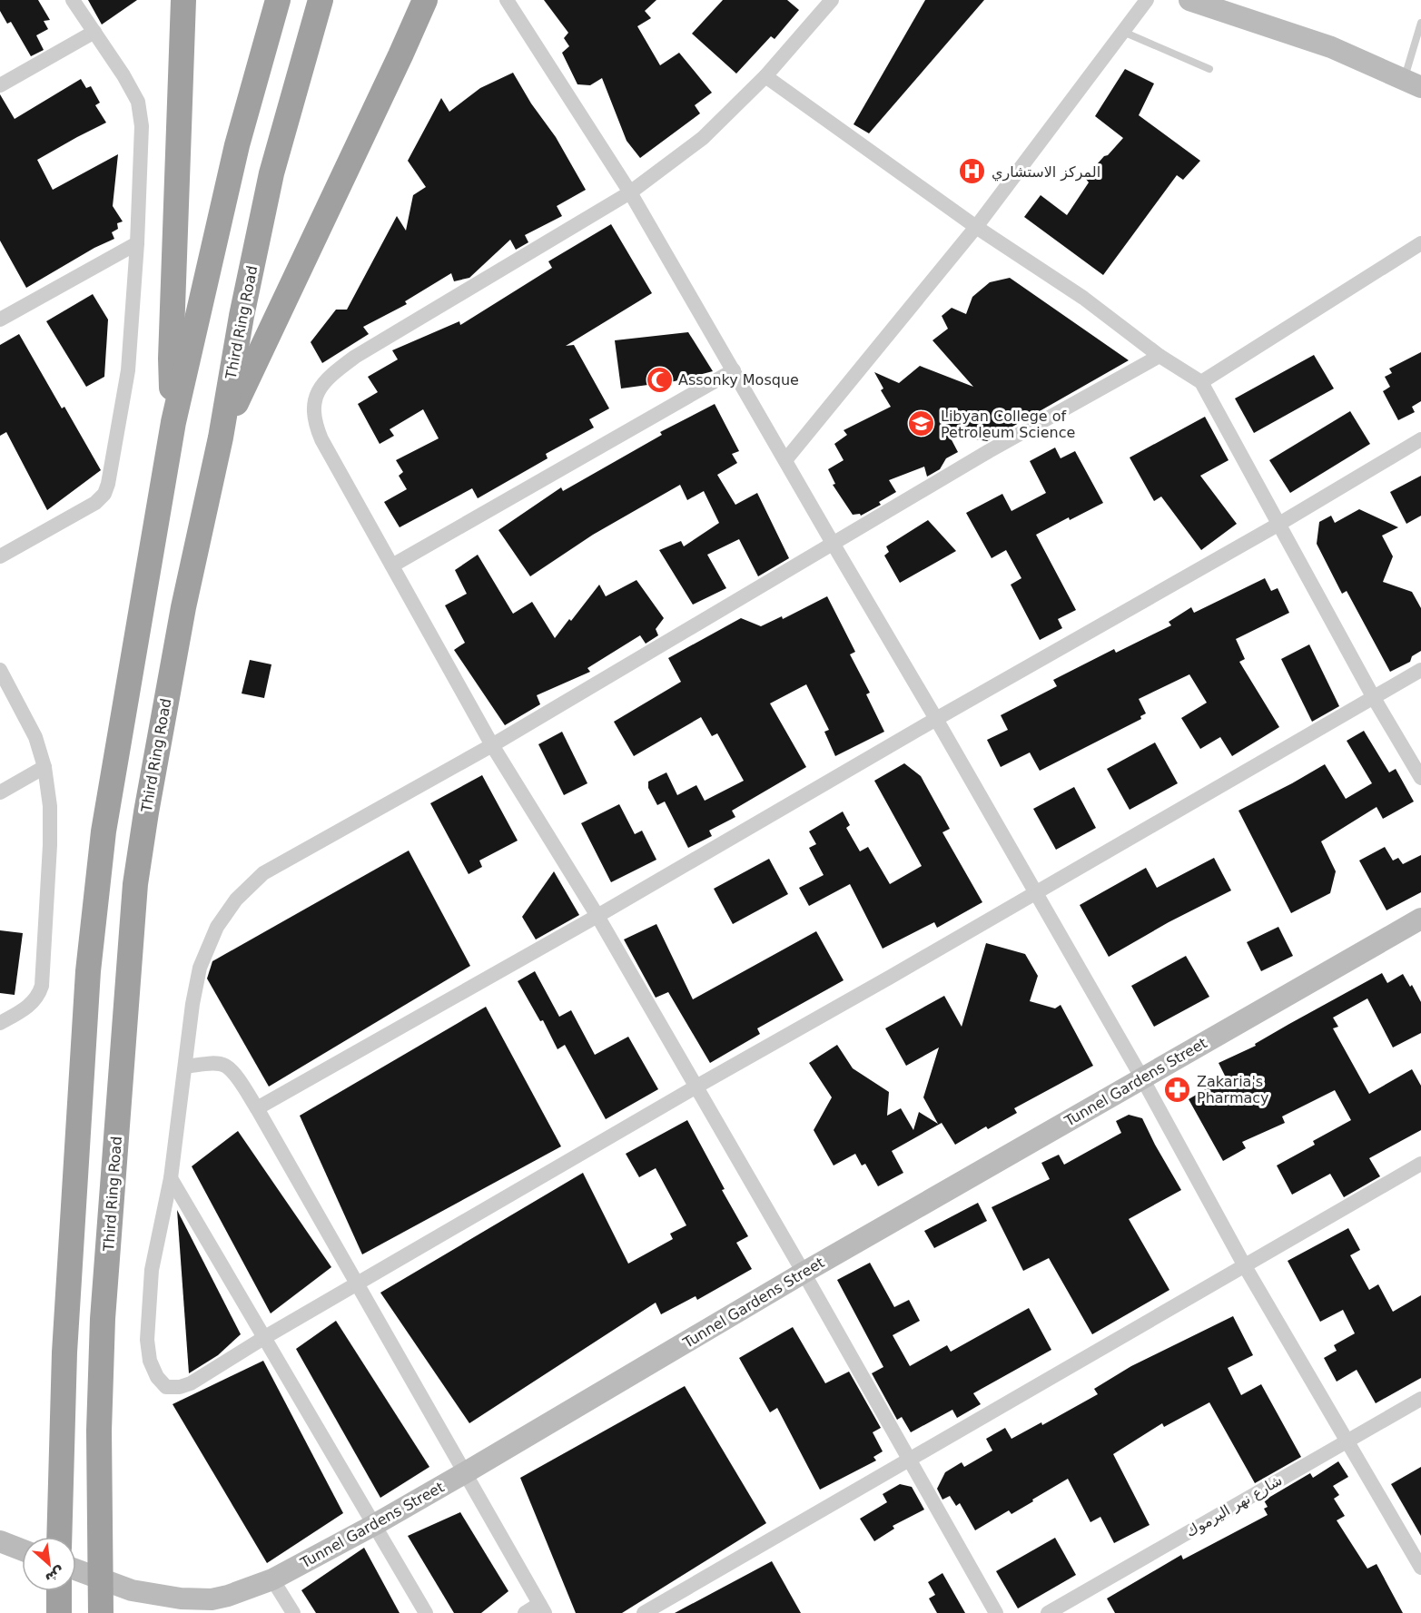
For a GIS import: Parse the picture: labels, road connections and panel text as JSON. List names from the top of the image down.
{
  "streets": {
    "highway": ["Third Ring Road"],
    "main road": ["Tunnel Gardens Street"],
    "street": ["شارع نهر اليرموك"]
  },
  "places": {
    "hospital": ["المركز الاستشاري"],
    "mosque": ["Assonky Mosque"],
    "school or university": ["Libyan College of Petroleum Science"],
    "pharmacy": ["Zakaria's Pharmacy"]
  },
  "north": "bottom right"
}
